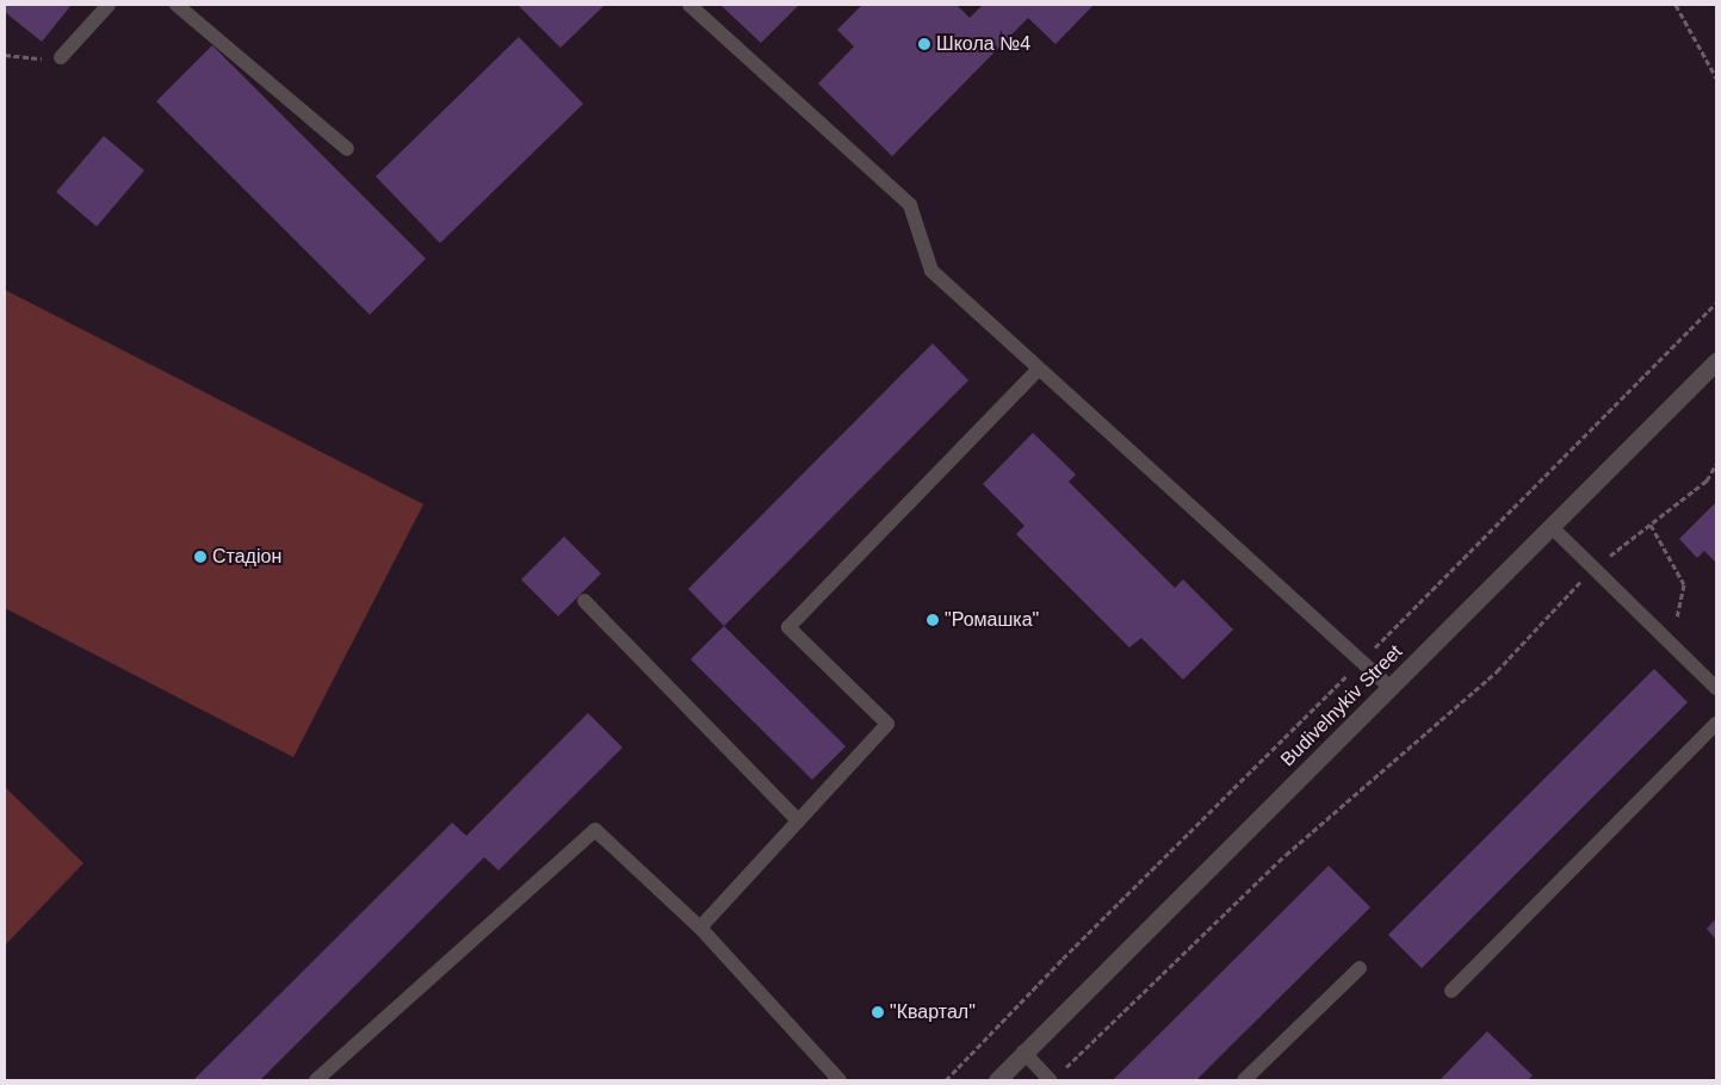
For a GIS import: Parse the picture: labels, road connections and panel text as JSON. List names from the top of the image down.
{
  "streets": {
    "street": ["Budivelnykiv Street"]
  },
  "places": [
    "Школа №4",
    "Стадіон",
    "\"Ромашка\"",
    "\"Квартал\""
  ]
}
